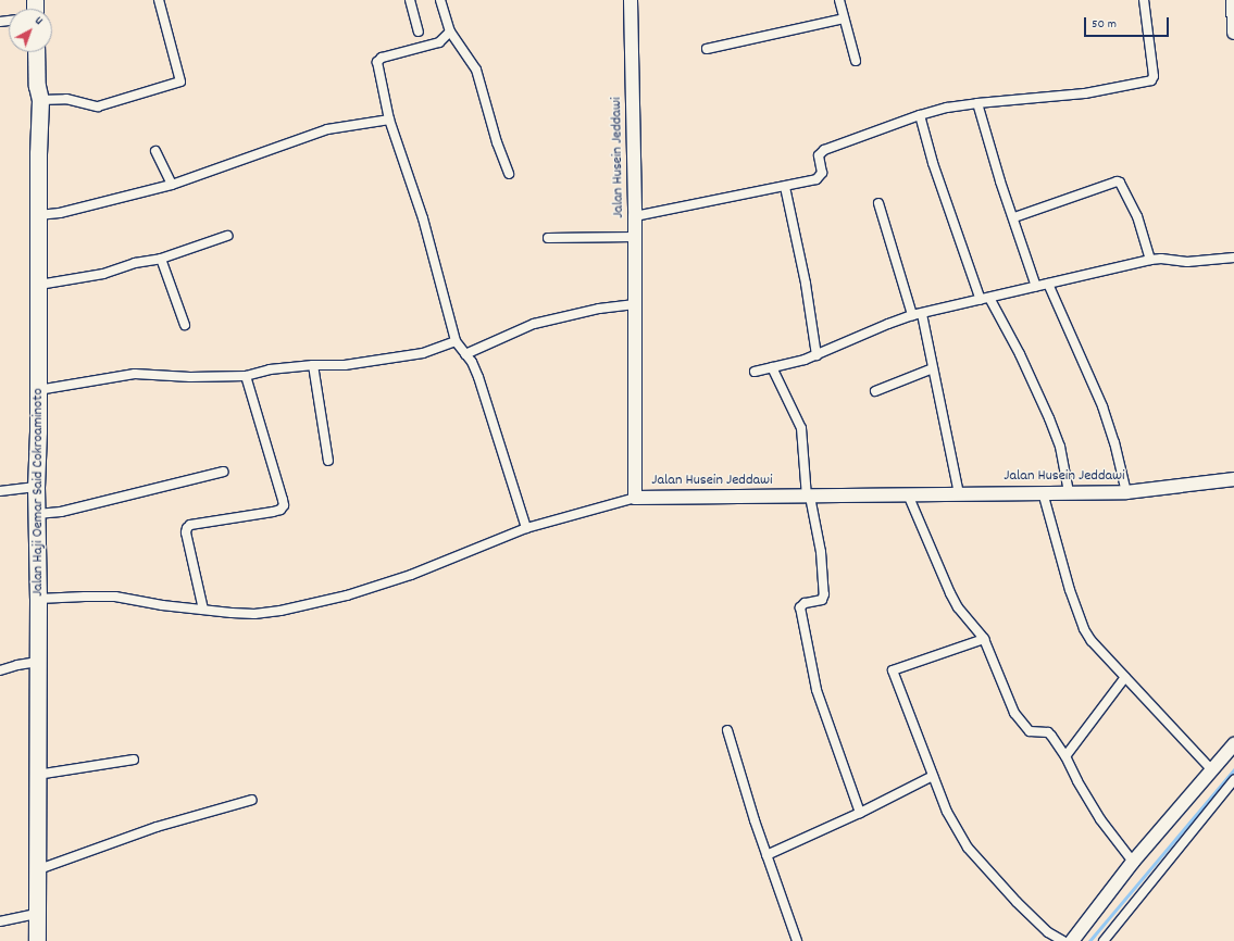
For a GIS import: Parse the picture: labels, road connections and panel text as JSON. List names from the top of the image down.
{
  "streets": {
    "highway": ["Jalan Haji Oemar Said Cokroaminoto"],
    "street": ["Jalan Husein Jeddawi"]
  },
  "scale_bar": "50 m",
  "north": "top right"
}
